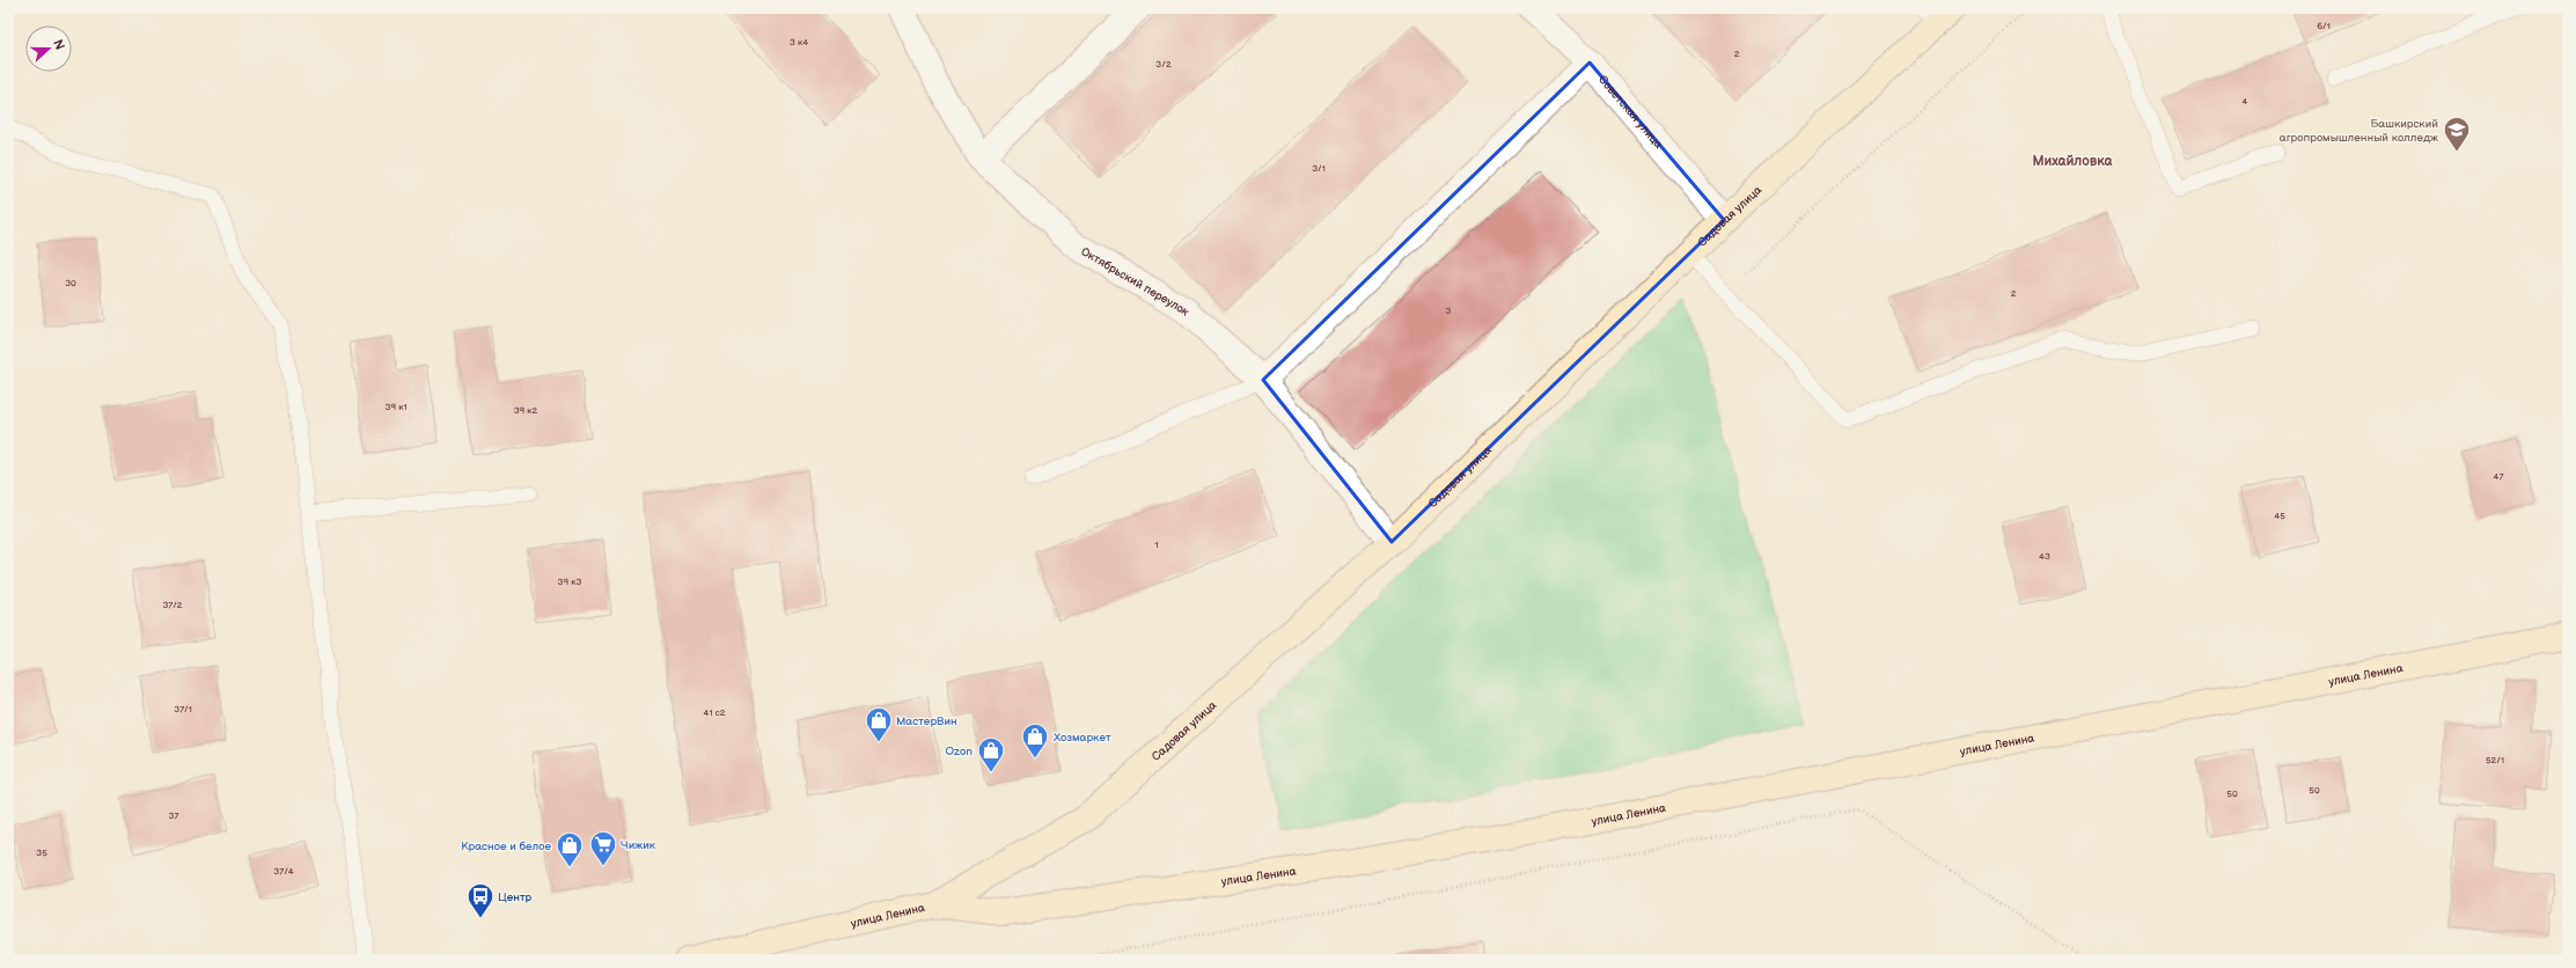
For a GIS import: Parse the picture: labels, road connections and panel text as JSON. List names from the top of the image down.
{
  "streets": {
    "street": [
      "Советская улица",
      "Садовая улица",
      "Октябрьский переулок",
      "улица Ленина"
    ]
  },
  "crossings": [
    ["Советская улица", "Садовая улица"],
    ["Садовая улица", "Октябрьский переулок"],
    ["Садовая улица", "улица Ленина"]
  ],
  "districts": ["Михайловка"],
  "places": {
    "school or university": ["Башкирский агропромышленный колледж"],
    "shop": [
      "МастерВин",
      "Хозмаркет",
      "Ozon",
      "Красное и белое"
    ],
    "supermarket": ["Чижик"],
    "bus stop": ["Центр"]
  },
  "house_numbers": [
    "6/1",
    "3 к4",
    "2",
    "3/2",
    "4",
    "3/1",
    "30",
    "2",
    "3",
    "39 к1",
    "39 к2",
    "47",
    "45",
    "1",
    "43",
    "39 к3",
    "37/2",
    "37/1",
    "41 с2",
    "52/1",
    "50",
    "50",
    "37",
    "35",
    "37/4"
  ],
  "north": "right"
}
